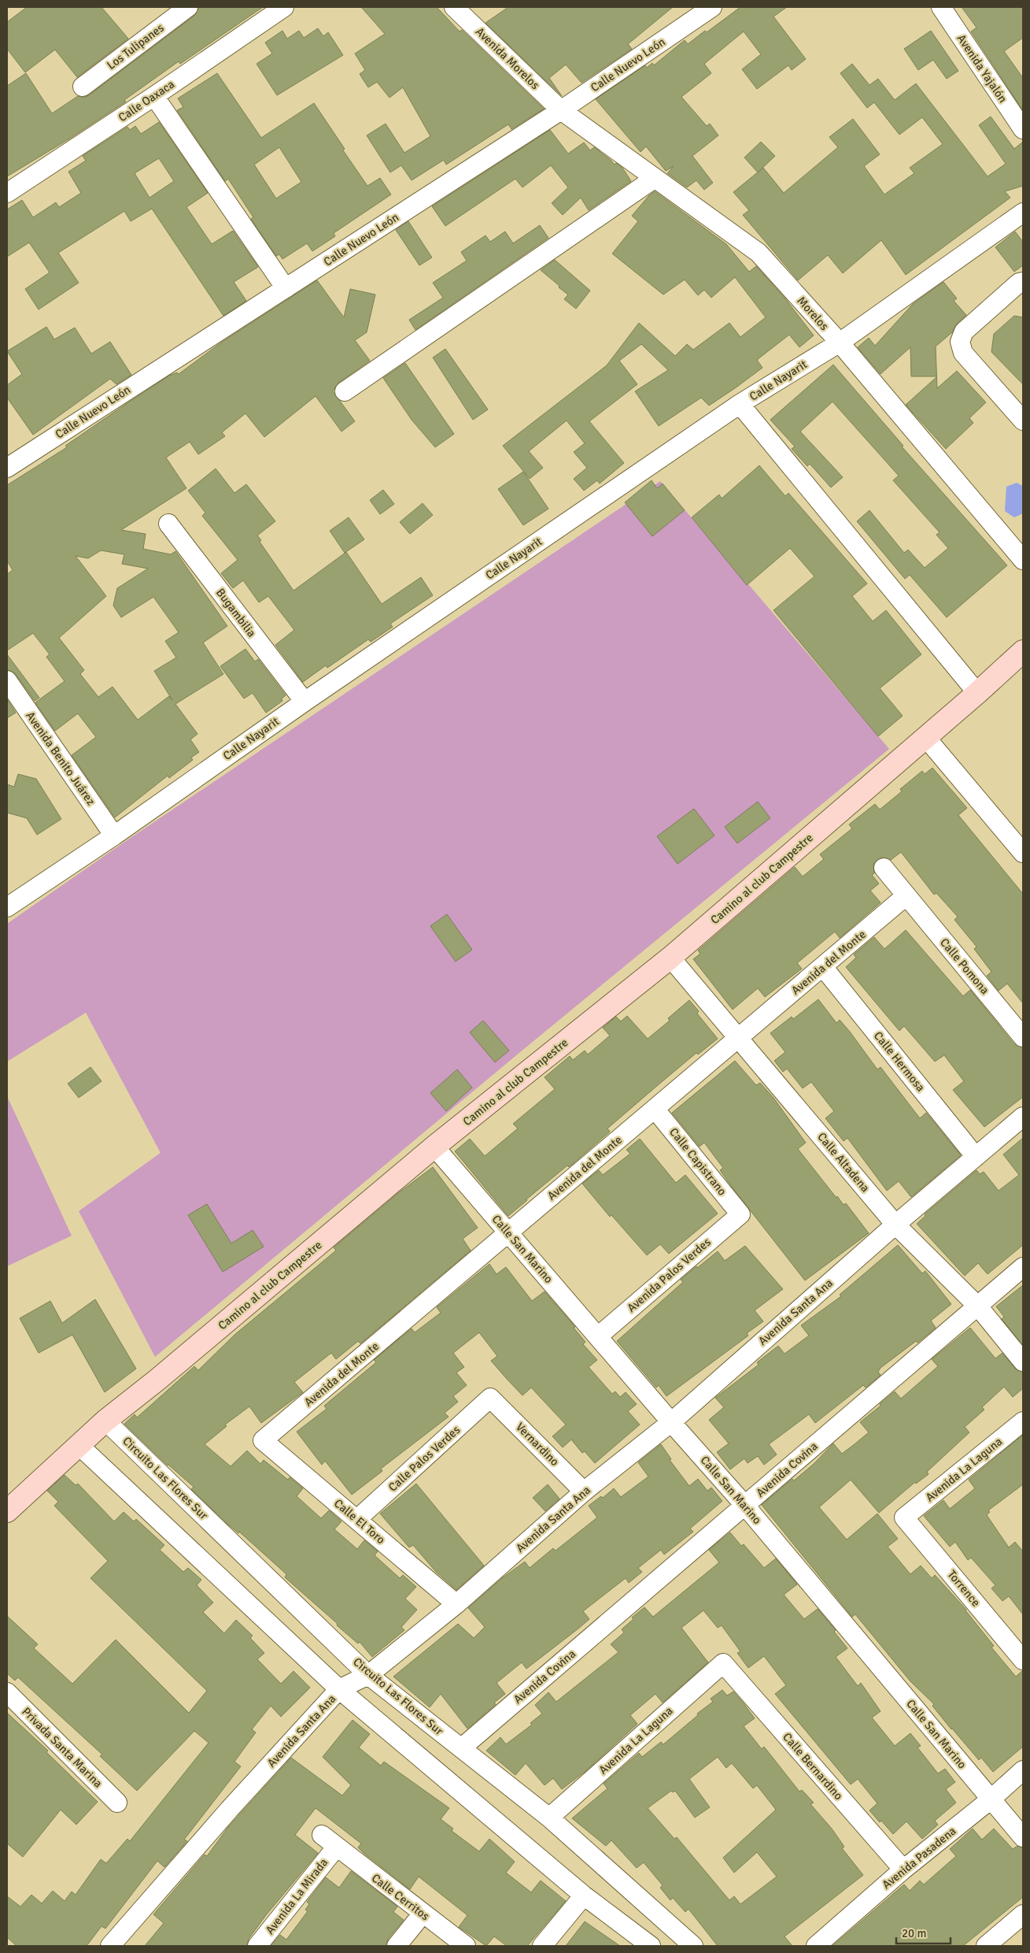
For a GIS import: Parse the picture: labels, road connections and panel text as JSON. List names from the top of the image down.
{
  "streets": {
    "main road": ["Camino al club Campestre"],
    "street": [
      "Los Tulipanes",
      "Avenida Morelos",
      "Calle Nuevo León",
      "Avenida Yajalón",
      "Calle Oaxaca",
      "Morelos",
      "Calle Nayarit",
      "Bugambilia",
      "Avenida Benito Juárez",
      "Avenida del Monte",
      "Calle Pomona",
      "Calle Hermosa",
      "Calle Capistrano",
      "Calle Altadena",
      "Calle San Marino",
      "Avenida Palos Verdes",
      "Avenida Santa Ana",
      "Vernardino",
      "Calle Palos Verdes",
      "Avenida Covina",
      "Avenida La Laguna",
      "Circuito Las Flores Sur",
      "Calle El Toro",
      "Torrence",
      "Privada Santa Marina",
      "Calle Bernardino",
      "Avenida Pasadena",
      "Avenida La Mirada",
      "Calle Cerritos"
    ]
  },
  "crossings": [
    ["Avenida Morelos", "Calle Nuevo León"],
    ["Avenida Morelos", "Morelos"],
    ["Calle Nuevo León", "Morelos"],
    ["Morelos", "Calle Nayarit"],
    ["Calle Nayarit", "Bugambilia"],
    ["Calle Nayarit", "Avenida Benito Juárez"],
    ["Camino al club Campestre", "Calle Altadena"],
    ["Camino al club Campestre", "Calle San Marino"],
    ["Camino al club Campestre", "Circuito Las Flores Sur"],
    ["Avenida del Monte", "Calle Pomona"],
    ["Avenida del Monte", "Calle Hermosa"],
    ["Avenida del Monte", "Calle Capistrano"],
    ["Avenida del Monte", "Calle Altadena"],
    ["Avenida del Monte", "Calle San Marino"],
    ["Avenida del Monte", "Calle El Toro"],
    ["Calle Hermosa", "Avenida Santa Ana"],
    ["Calle Capistrano", "Avenida Palos Verdes"],
    ["Calle Altadena", "Avenida Santa Ana"],
    ["Calle Altadena", "Avenida Covina"],
    ["Calle San Marino", "Avenida Palos Verdes"],
    ["Calle San Marino", "Avenida Santa Ana"],
    ["Calle San Marino", "Avenida Covina"],
    ["Calle San Marino", "Avenida Pasadena"],
    ["Avenida Santa Ana", "Vernardino"],
    ["Avenida Santa Ana", "Circuito Las Flores Sur"],
    ["Avenida Santa Ana", "Calle El Toro"],
    ["Vernardino", "Calle Palos Verdes"],
    ["Calle Palos Verdes", "Calle El Toro"],
    ["Avenida Covina", "Circuito Las Flores Sur"],
    ["Avenida La Laguna", "Circuito Las Flores Sur"],
    ["Avenida La Laguna", "Torrence"],
    ["Avenida La Laguna", "Calle Bernardino"],
    ["Calle Bernardino", "Avenida Pasadena"],
    ["Avenida La Mirada", "Calle Cerritos"]
  ],
  "scale_bar": "20 m"
}
